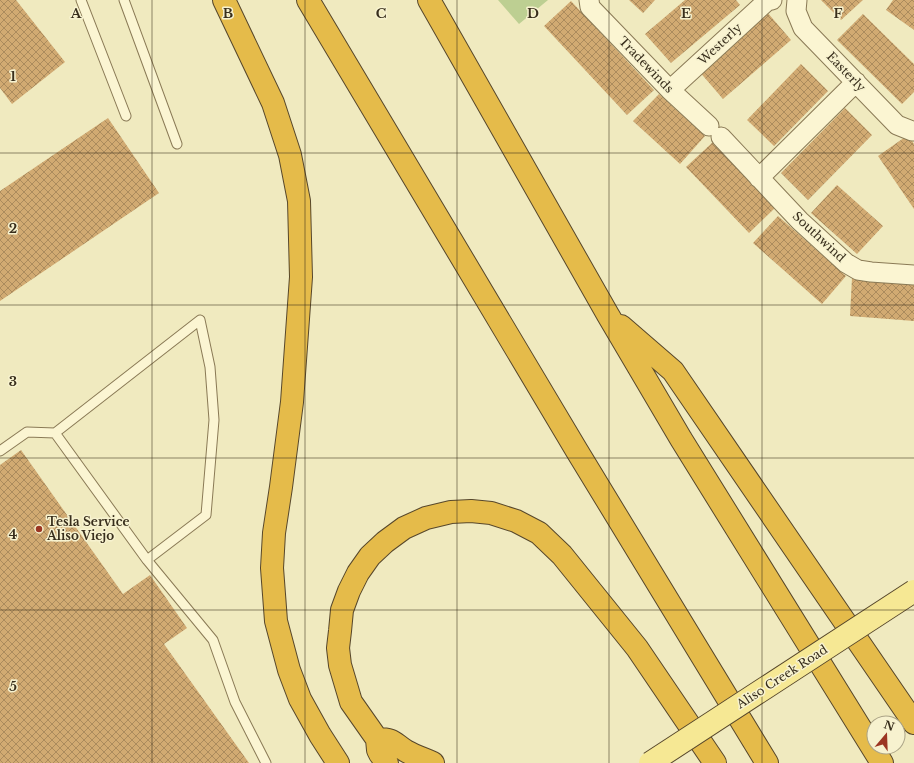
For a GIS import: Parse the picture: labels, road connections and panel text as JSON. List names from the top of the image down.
{
  "streets": {
    "main road": ["Aliso Creek Road"],
    "street": [
      "Westerly",
      "Tradewinds",
      "Easterly",
      "Southwind"
    ]
  },
  "crossings": [
    ["Westerly", "Tradewinds"],
    ["Tradewinds", "Southwind"]
  ],
  "places": ["Tesla Service Aliso Viejo"],
  "north": "top",
  "grid": {
    "columns": [
      "A",
      "B",
      "C",
      "D",
      "E",
      "F"
    ],
    "rows": [
      "1",
      "2",
      "3",
      "4",
      "5"
    ]
  }
}
